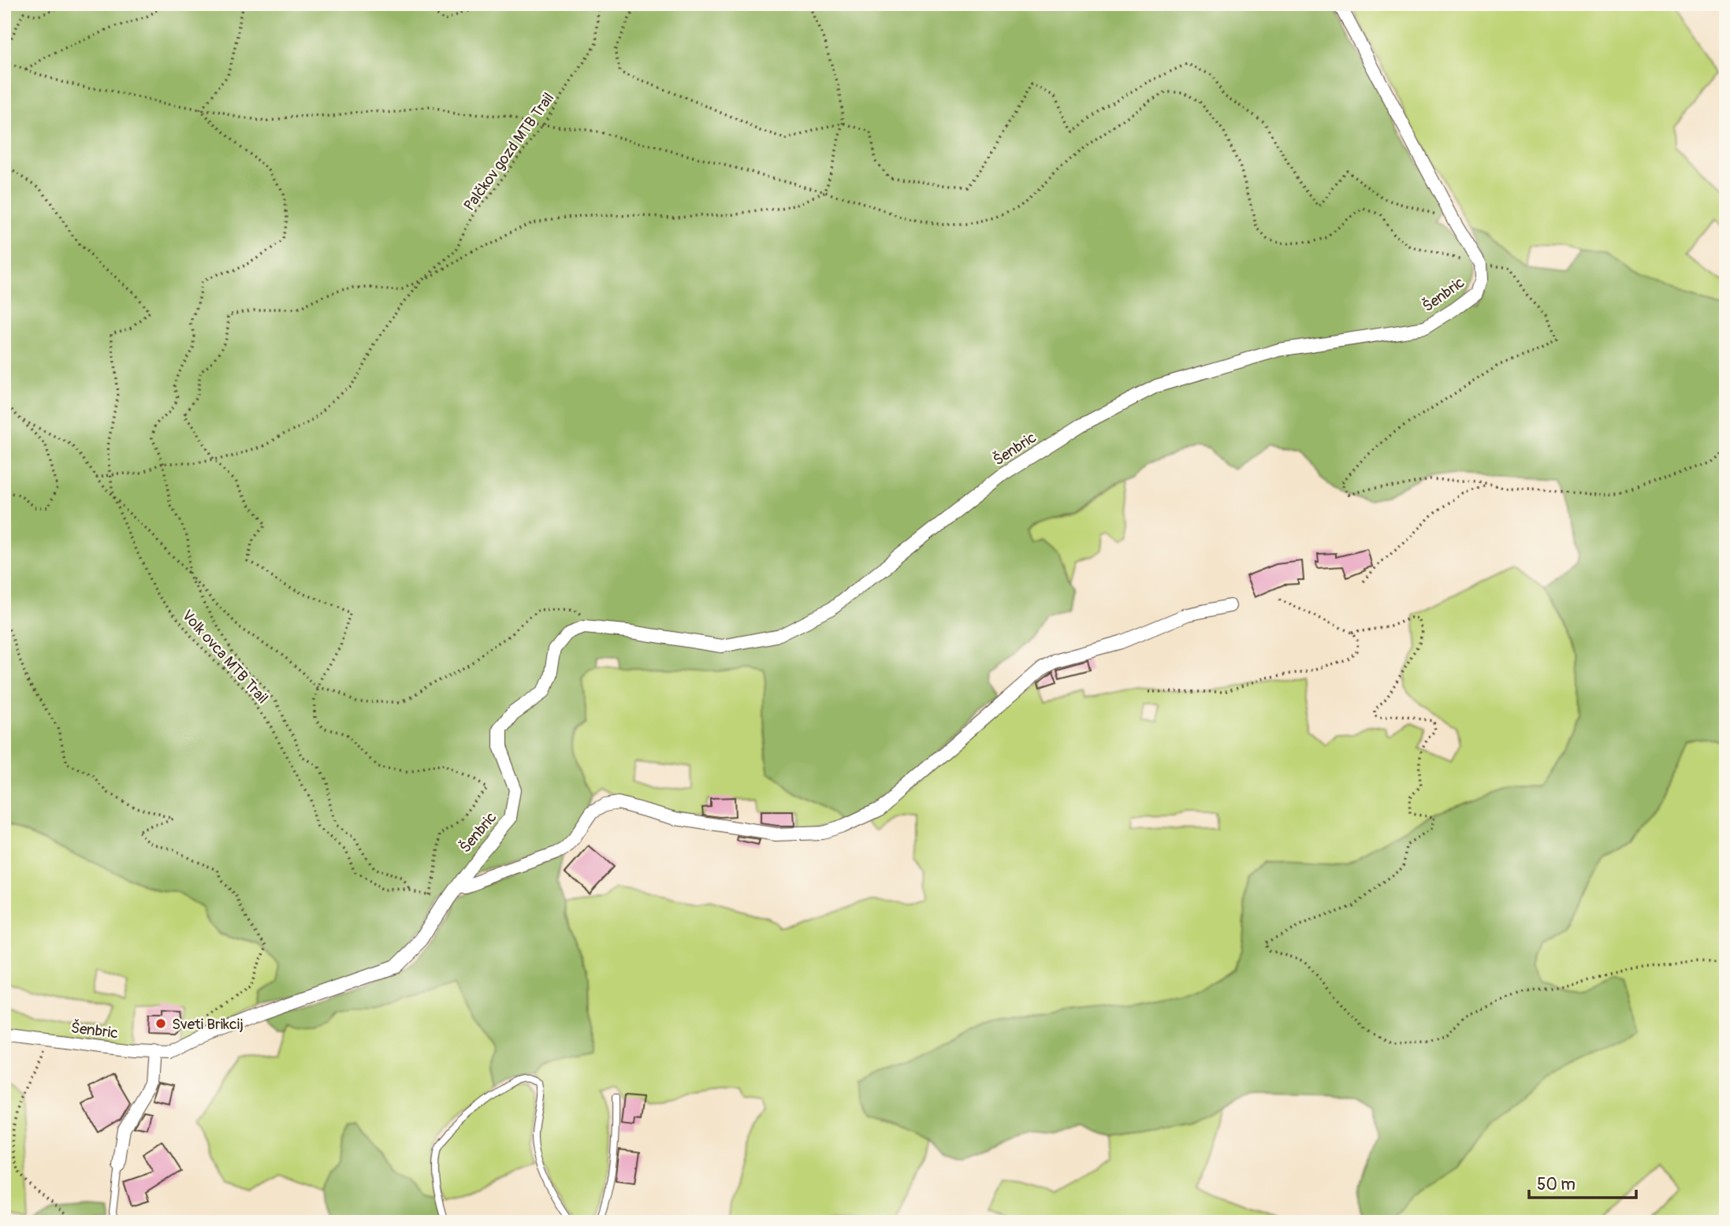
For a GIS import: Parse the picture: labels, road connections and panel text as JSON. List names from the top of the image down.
{
  "streets": {
    "street": ["Šenbric"],
    "path": ["Palčkov gozd MTB Trail", "Volk ovca MTB Trail"]
  },
  "crossings": [
    ["Palčkov gozd MTB Trail", "Volk ovca MTB Trail"],
    ["Šenbric", "Volk ovca MTB Trail"]
  ],
  "places": ["Sveti Brikcij"],
  "scale_bar": "50 m"
}
